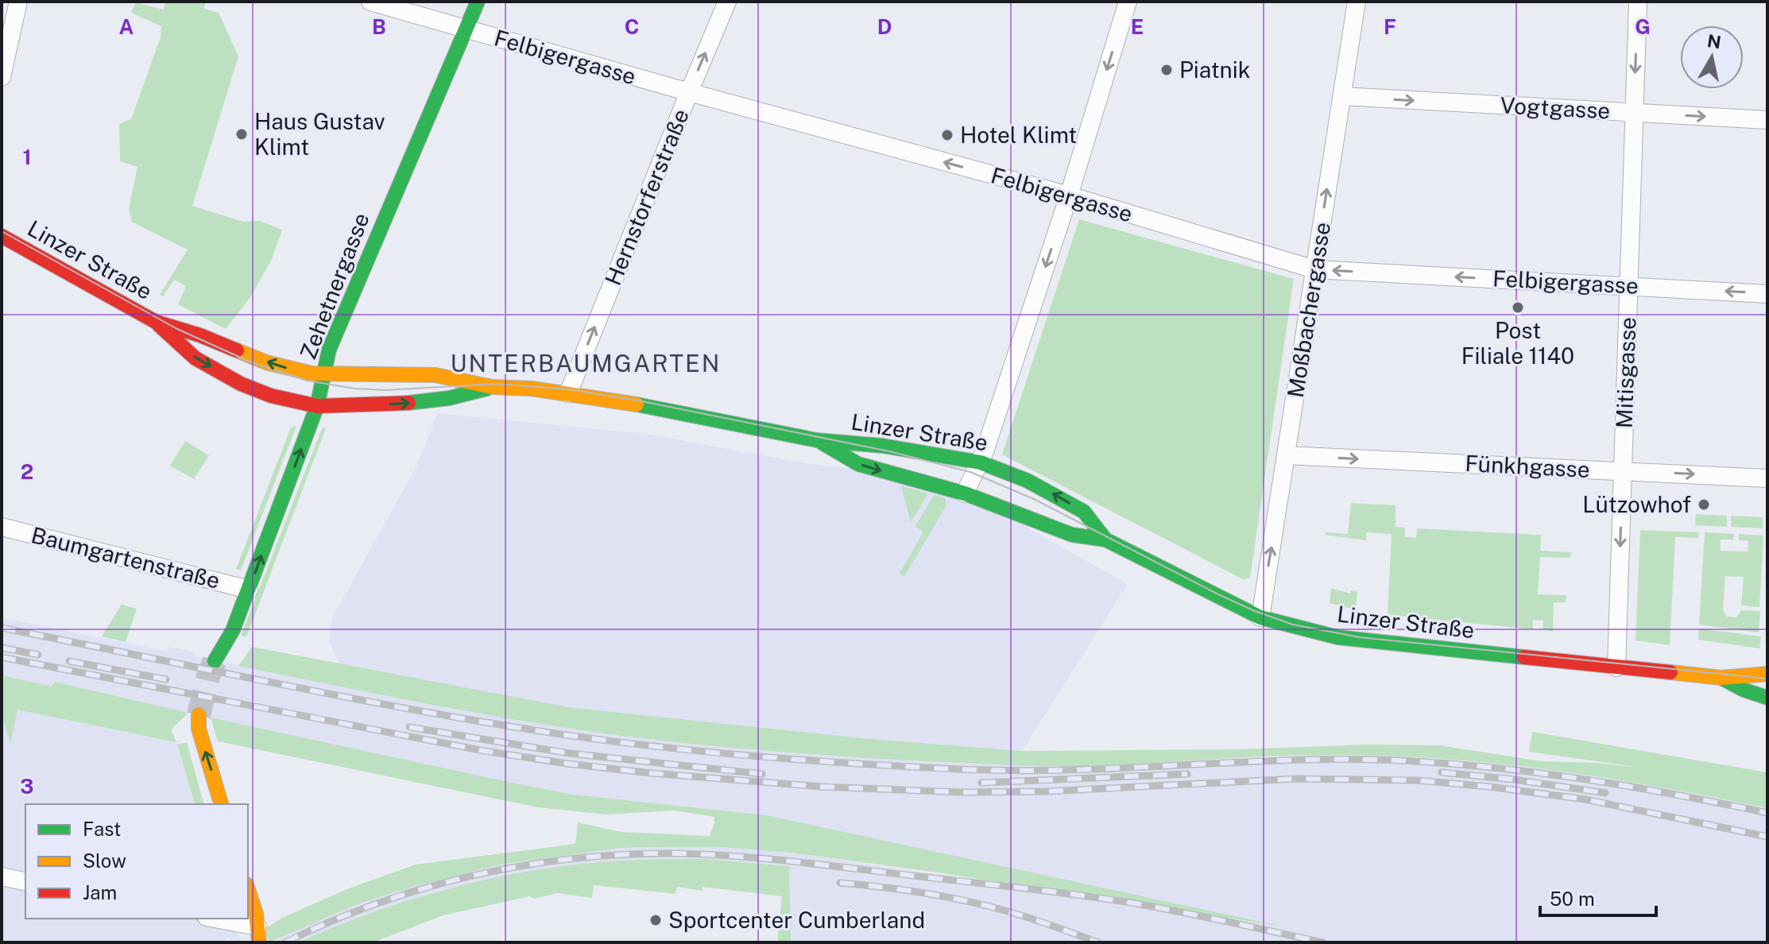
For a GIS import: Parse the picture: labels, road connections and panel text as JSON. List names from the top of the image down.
{
  "streets": {
    "main road": ["Linzer Straße", "Zehetnergasse"],
    "street": [
      "Felbigergasse",
      "Vogtgasse",
      "Hernstorferstraße",
      "Moßbachergasse",
      "Mitisgasse",
      "Fünkhgasse",
      "Baumgartenstraße"
    ]
  },
  "crossings": [
    ["Felbigergasse", "Hernstorferstraße"],
    ["Felbigergasse", "Zehetnergasse"],
    ["Felbigergasse", "Moßbachergasse"],
    ["Felbigergasse", "Mitisgasse"],
    ["Vogtgasse", "Moßbachergasse"],
    ["Vogtgasse", "Mitisgasse"],
    ["Hernstorferstraße", "Linzer Straße"],
    ["Linzer Straße", "Zehetnergasse"],
    ["Linzer Straße", "Moßbachergasse"],
    ["Linzer Straße", "Mitisgasse"],
    ["Zehetnergasse", "Baumgartenstraße"],
    ["Moßbachergasse", "Fünkhgasse"],
    ["Mitisgasse", "Fünkhgasse"]
  ],
  "one_way": [
    "Felbigergasse",
    "Vogtgasse",
    "Hernstorferstraße",
    "Moßbachergasse",
    "Mitisgasse",
    "Fünkhgasse"
  ],
  "districts": ["UNTERBAUMGARTEN"],
  "places": [
    "Piatnik",
    "Haus Gustav Klimt",
    "Hotel Klimt",
    "Post Filiale 1140",
    "Lützowhof",
    "Sportcenter Cumberland"
  ],
  "legend": ["Fast", "Slow", "Jam"],
  "scale_bar": "50 m",
  "north": "top",
  "grid": {
    "columns": [
      "A",
      "B",
      "C",
      "D",
      "E",
      "F",
      "G"
    ],
    "rows": ["1", "2", "3"]
  }
}
